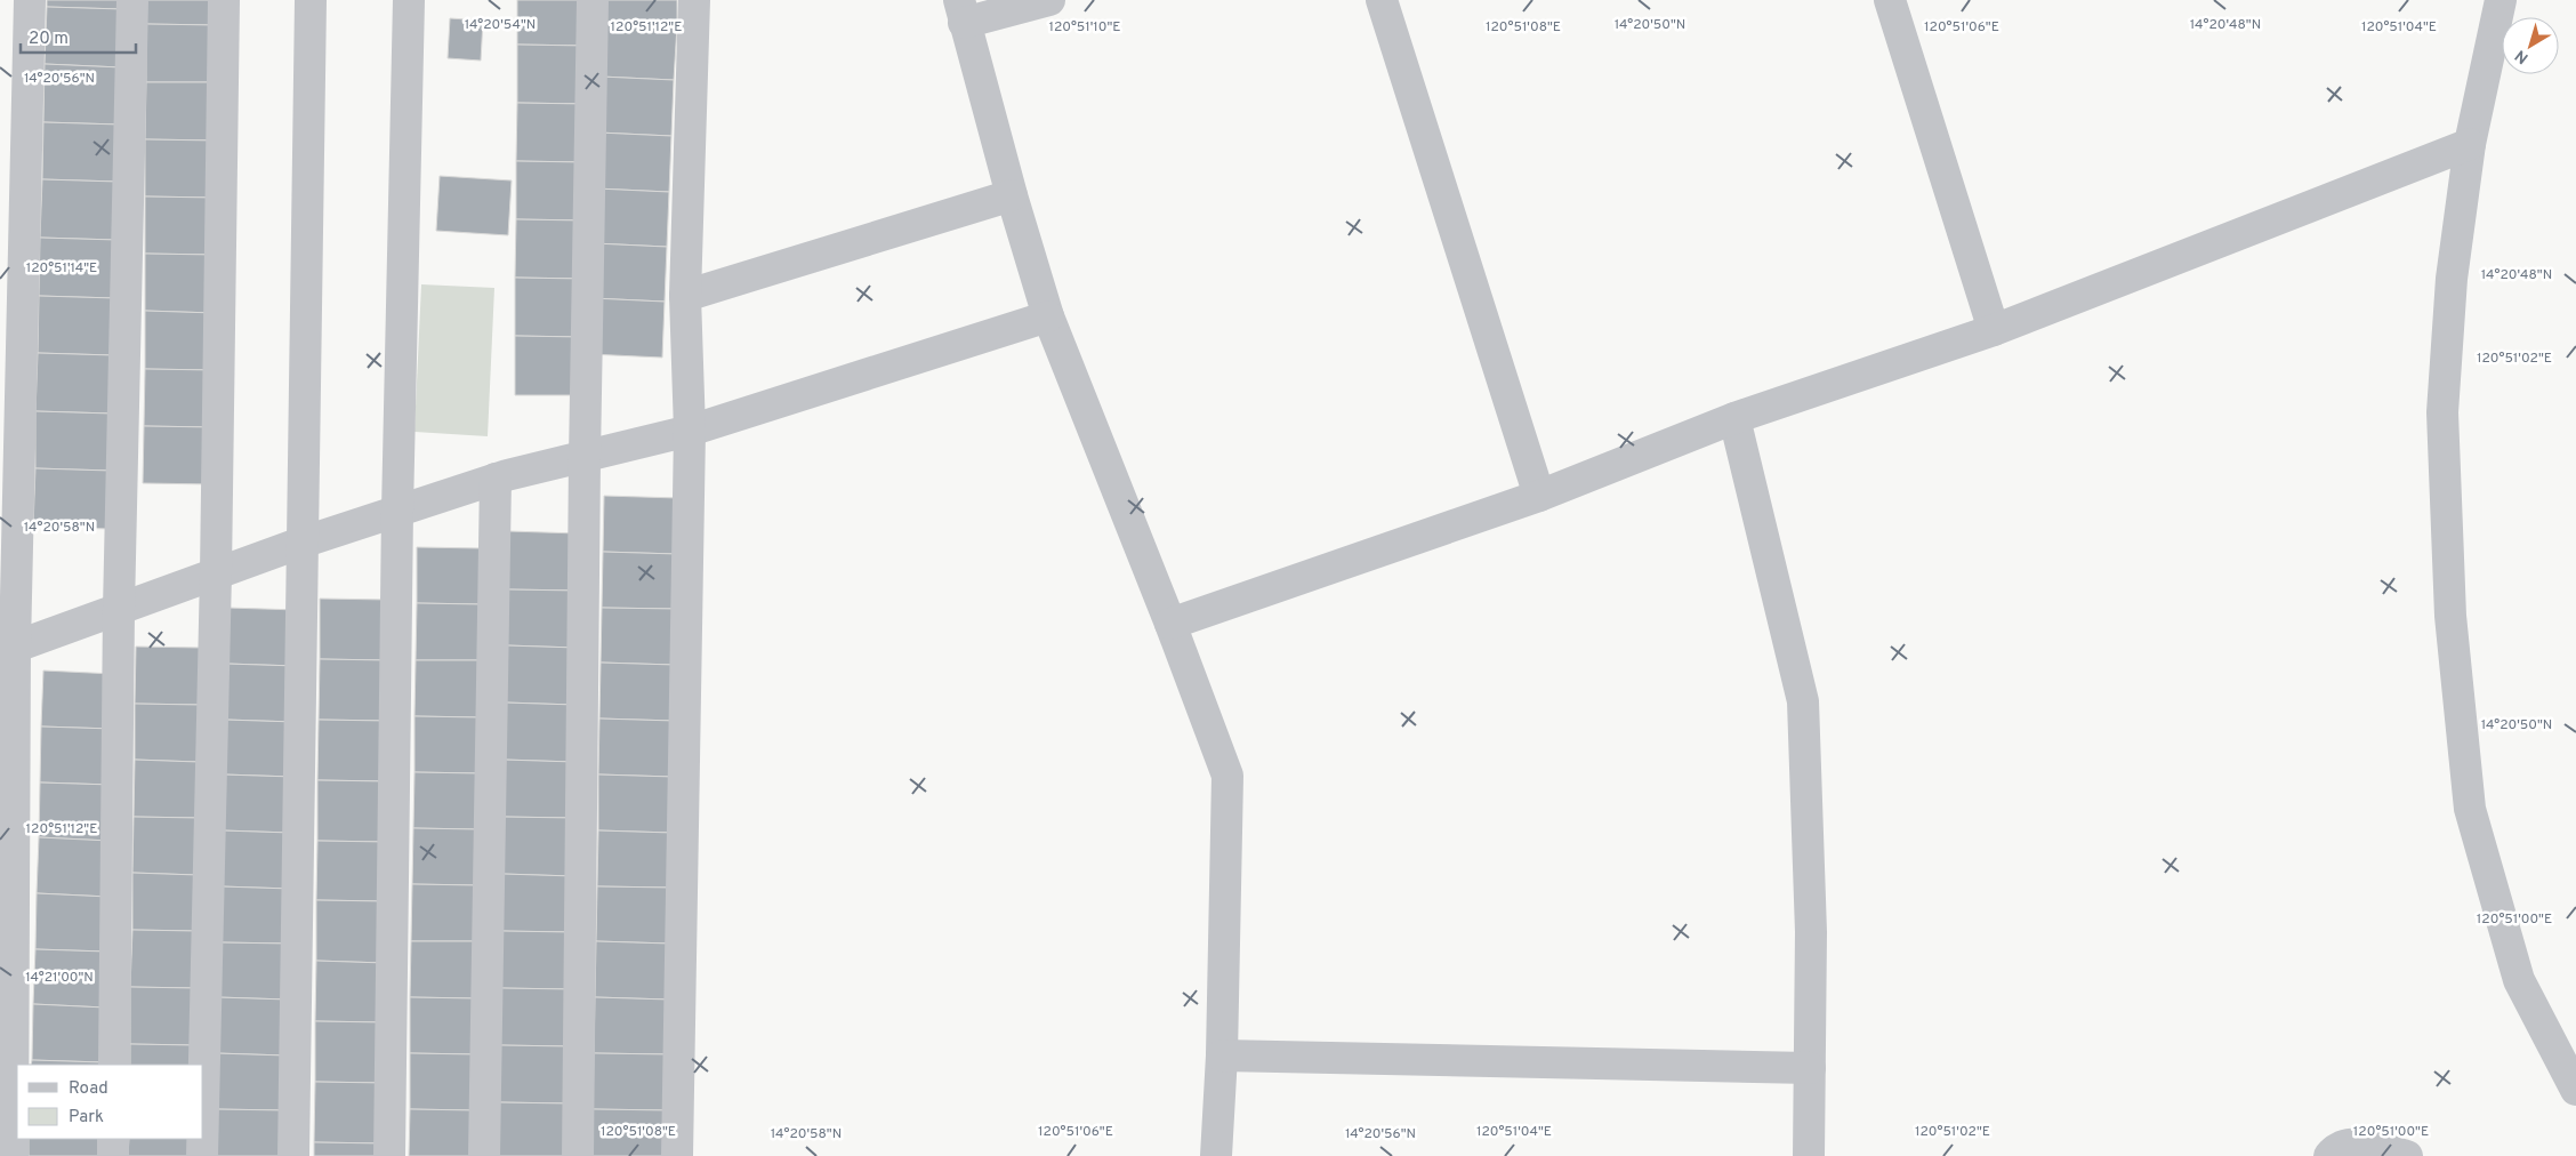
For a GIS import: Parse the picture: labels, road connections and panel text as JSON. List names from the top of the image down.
{
  "legend": ["Road", "Park"],
  "scale_bar": "20 m",
  "north": "bottom left",
  "coordinates": [
    "14°20'48\"N",
    "14°20'54\"N",
    "14°20'50\"N",
    "120°51'06\"E",
    "120°51'12\"E",
    "120°51'10\"E",
    "120°51'08\"E",
    "120°51'04\"E",
    "14°20'56\"N",
    "120°51'14\"E",
    "120°51'02\"E",
    "14°20'58\"N",
    "120°51'00\"E",
    "14°21'00\"N"
  ]
}
